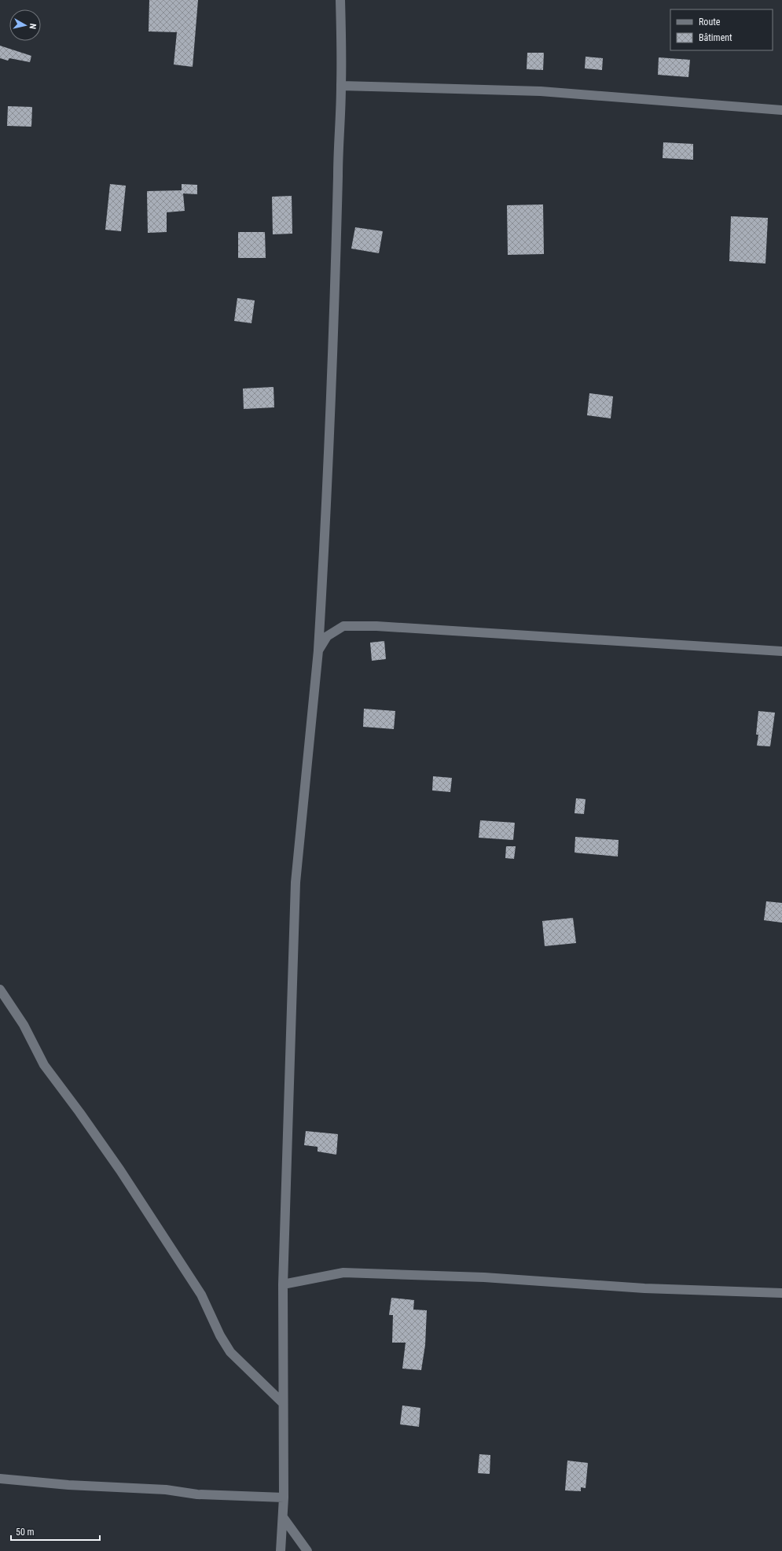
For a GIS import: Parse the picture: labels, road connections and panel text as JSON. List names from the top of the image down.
{
  "legend": ["Route", "Bâtiment"],
  "scale_bar": "50 m",
  "north": "right"
}
